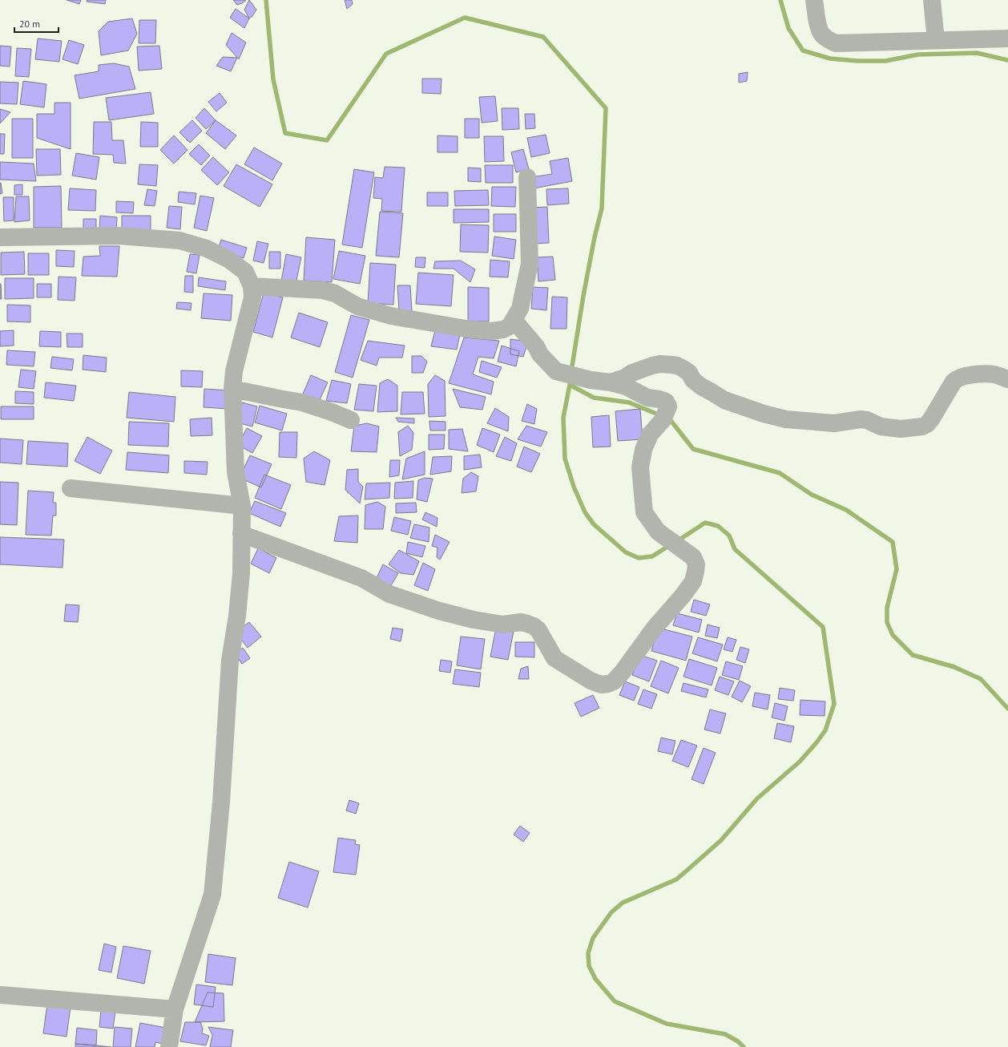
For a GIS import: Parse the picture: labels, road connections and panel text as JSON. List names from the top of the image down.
{
  "scale_bar": "20 m"
}
